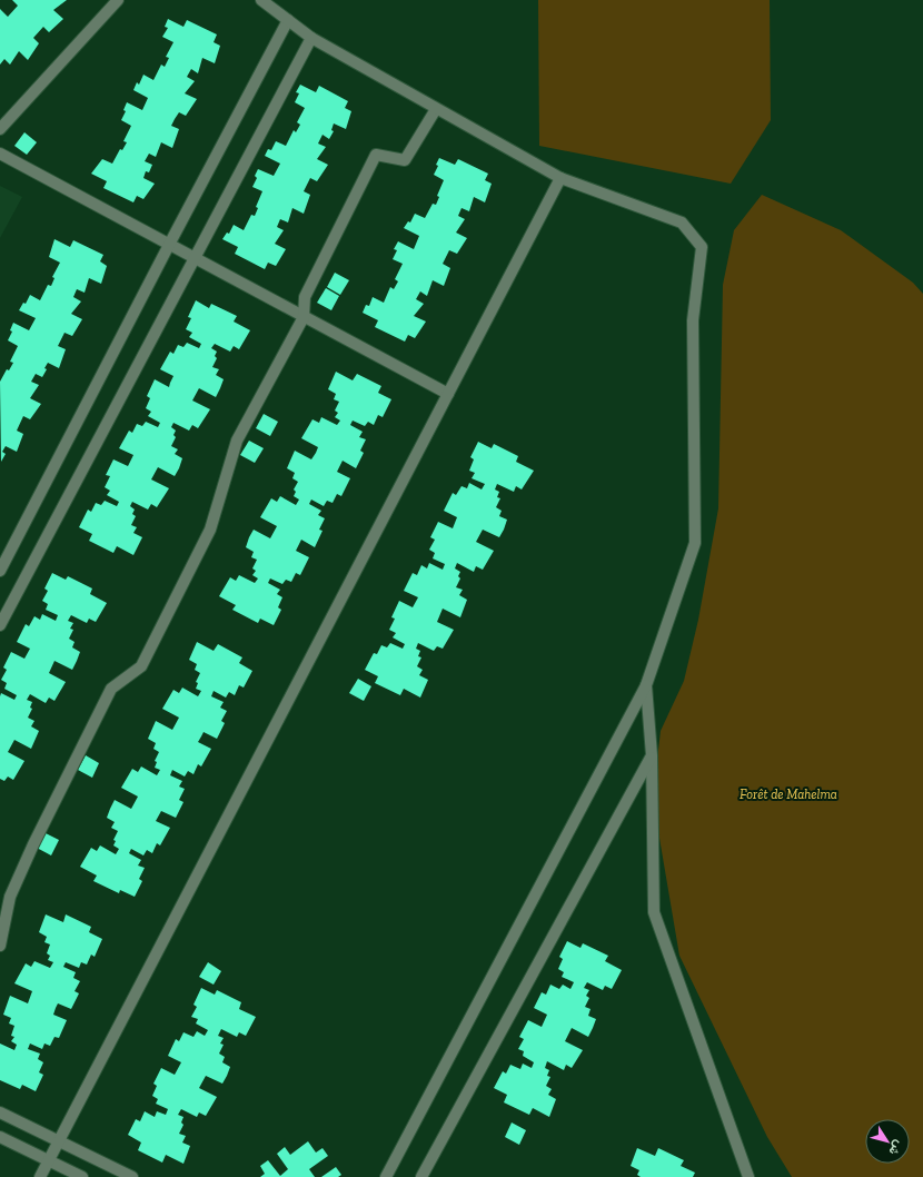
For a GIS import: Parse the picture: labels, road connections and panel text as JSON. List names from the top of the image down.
{
  "parks": ["Forêt de Mahelma"],
  "north": "bottom right"
}
